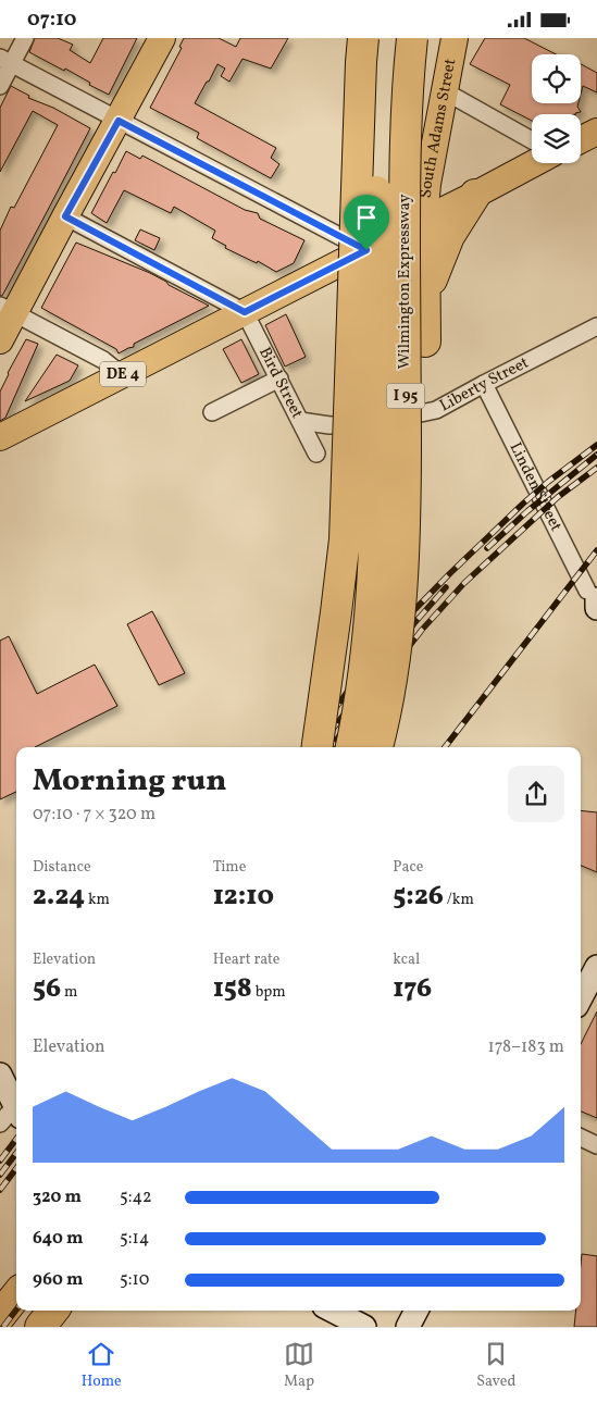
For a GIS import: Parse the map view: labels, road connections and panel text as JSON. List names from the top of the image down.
{
  "streets": {
    "highway": ["Wilmington Expressway", "I 95"],
    "main road": ["South Adams Street", "DE 4"],
    "street": ["Bird Street", "Liberty Street", "Linden Street"]
  },
  "crossings": [
    ["South Adams Street", "DE 4"],
    ["DE 4", "Bird Street"],
    ["Bird Street", "Liberty Street"],
    ["Liberty Street", "Linden Street"]
  ],
  "page": {
    "status": "07:10",
    "heading": ["Morning run", "07:10 · 7 × 320 m"],
    "stats": [
      ["Distance", "2.24 km"],
      ["Time", "12:10"],
      ["Pace", "5:26 /km"],
      ["Elevation", "56 m"],
      ["Heart rate", "158 bpm"],
      ["kcal", "176"]
    ],
    "chart": ["Elevation", "178–183 m"],
    "list": [
      {
        "name": "320 m",
        "note": "5:42"
      },
      {
        "name": "640 m",
        "note": "5:14"
      },
      {
        "name": "960 m",
        "note": "5:10"
      }
    ],
    "tabs": ["Home", "Map", "Saved"]
  }
}
